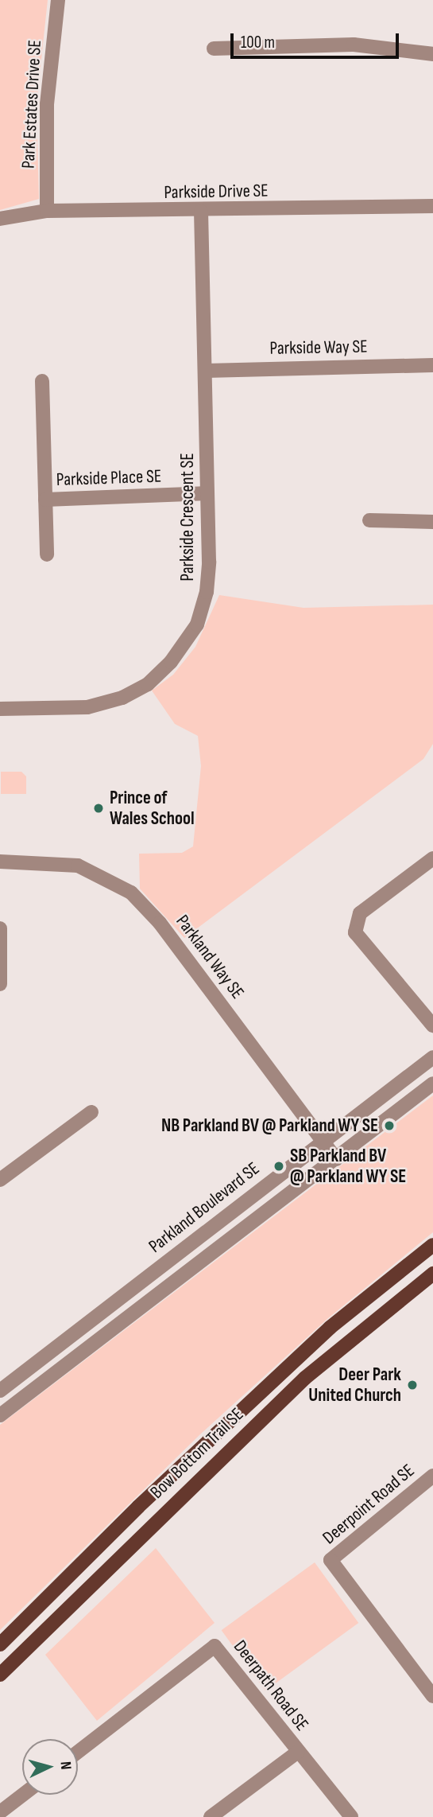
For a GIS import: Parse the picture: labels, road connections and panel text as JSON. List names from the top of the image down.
{
  "streets": {
    "main road": ["Bow Bottom Trail SE"],
    "street": [
      "Park Estates Drive SE",
      "Parkside Drive SE",
      "Parkside Way SE",
      "Parkside Place SE",
      "Parkside Crescent SE",
      "Parkland Way SE",
      "Parkland Boulevard SE",
      "Deerpoint Road SE",
      "Deerpath Road SE"
    ]
  },
  "crossings": [
    ["Park Estates Drive SE", "Parkside Drive SE"],
    ["Parkside Drive SE", "Parkside Crescent SE"],
    ["Parkside Way SE", "Parkside Crescent SE"],
    ["Parkside Place SE", "Parkside Crescent SE"],
    ["Parkland Way SE", "Parkland Boulevard SE"]
  ],
  "places": [
    "Prince of Wales School",
    "NB Parkland BV @ Parkland WY SE",
    "SB Parkland BV @ Parkland WY SE",
    "Deer Park United Church"
  ],
  "scale_bar": "100 m",
  "north": "right"
}
